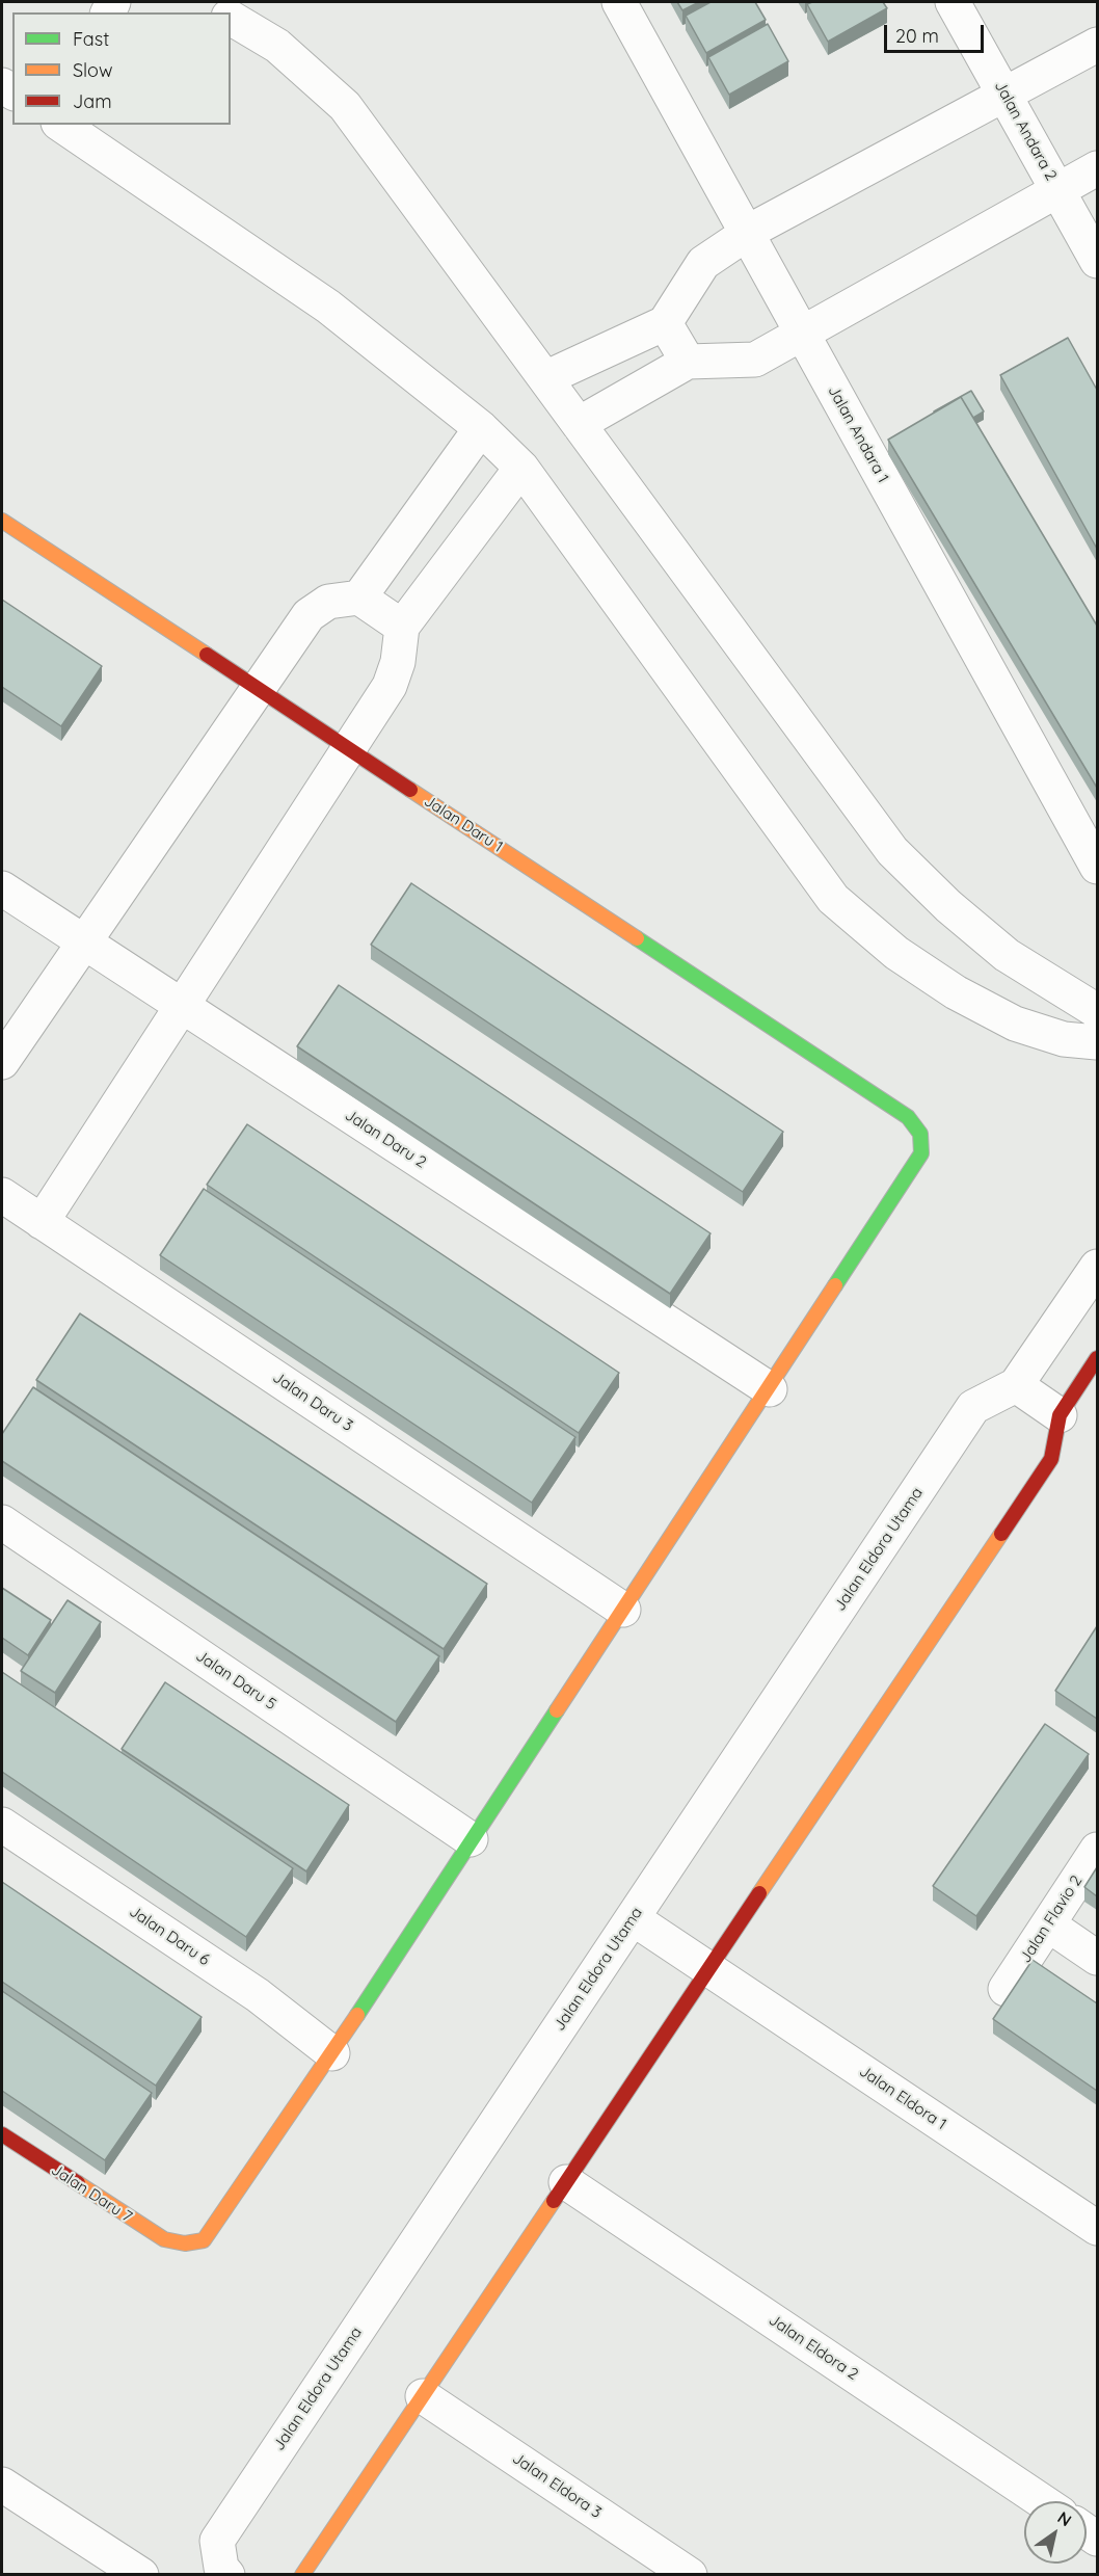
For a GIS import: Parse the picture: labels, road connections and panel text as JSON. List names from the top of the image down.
{
  "streets": {
    "street": [
      "Jalan Andara 2",
      "Jalan Andara 1",
      "Jalan Daru 1",
      "Jalan Daru 2",
      "Jalan Daru 3",
      "Jalan Eldora Utama",
      "Jalan Daru 5",
      "Jalan Flavio 2",
      "Jalan Daru 6",
      "Jalan Eldora 1",
      "Jalan Daru 7",
      "Jalan Eldora 2",
      "Jalan Eldora 3"
    ]
  },
  "crossings": [
    ["Jalan Daru 1", "Jalan Daru 2"],
    ["Jalan Eldora Utama", "Jalan Eldora 1"],
    ["Jalan Daru 6", "Jalan Daru 7"]
  ],
  "legend": ["Fast", "Slow", "Jam"],
  "scale_bar": "20 m",
  "north": "top right"
}
